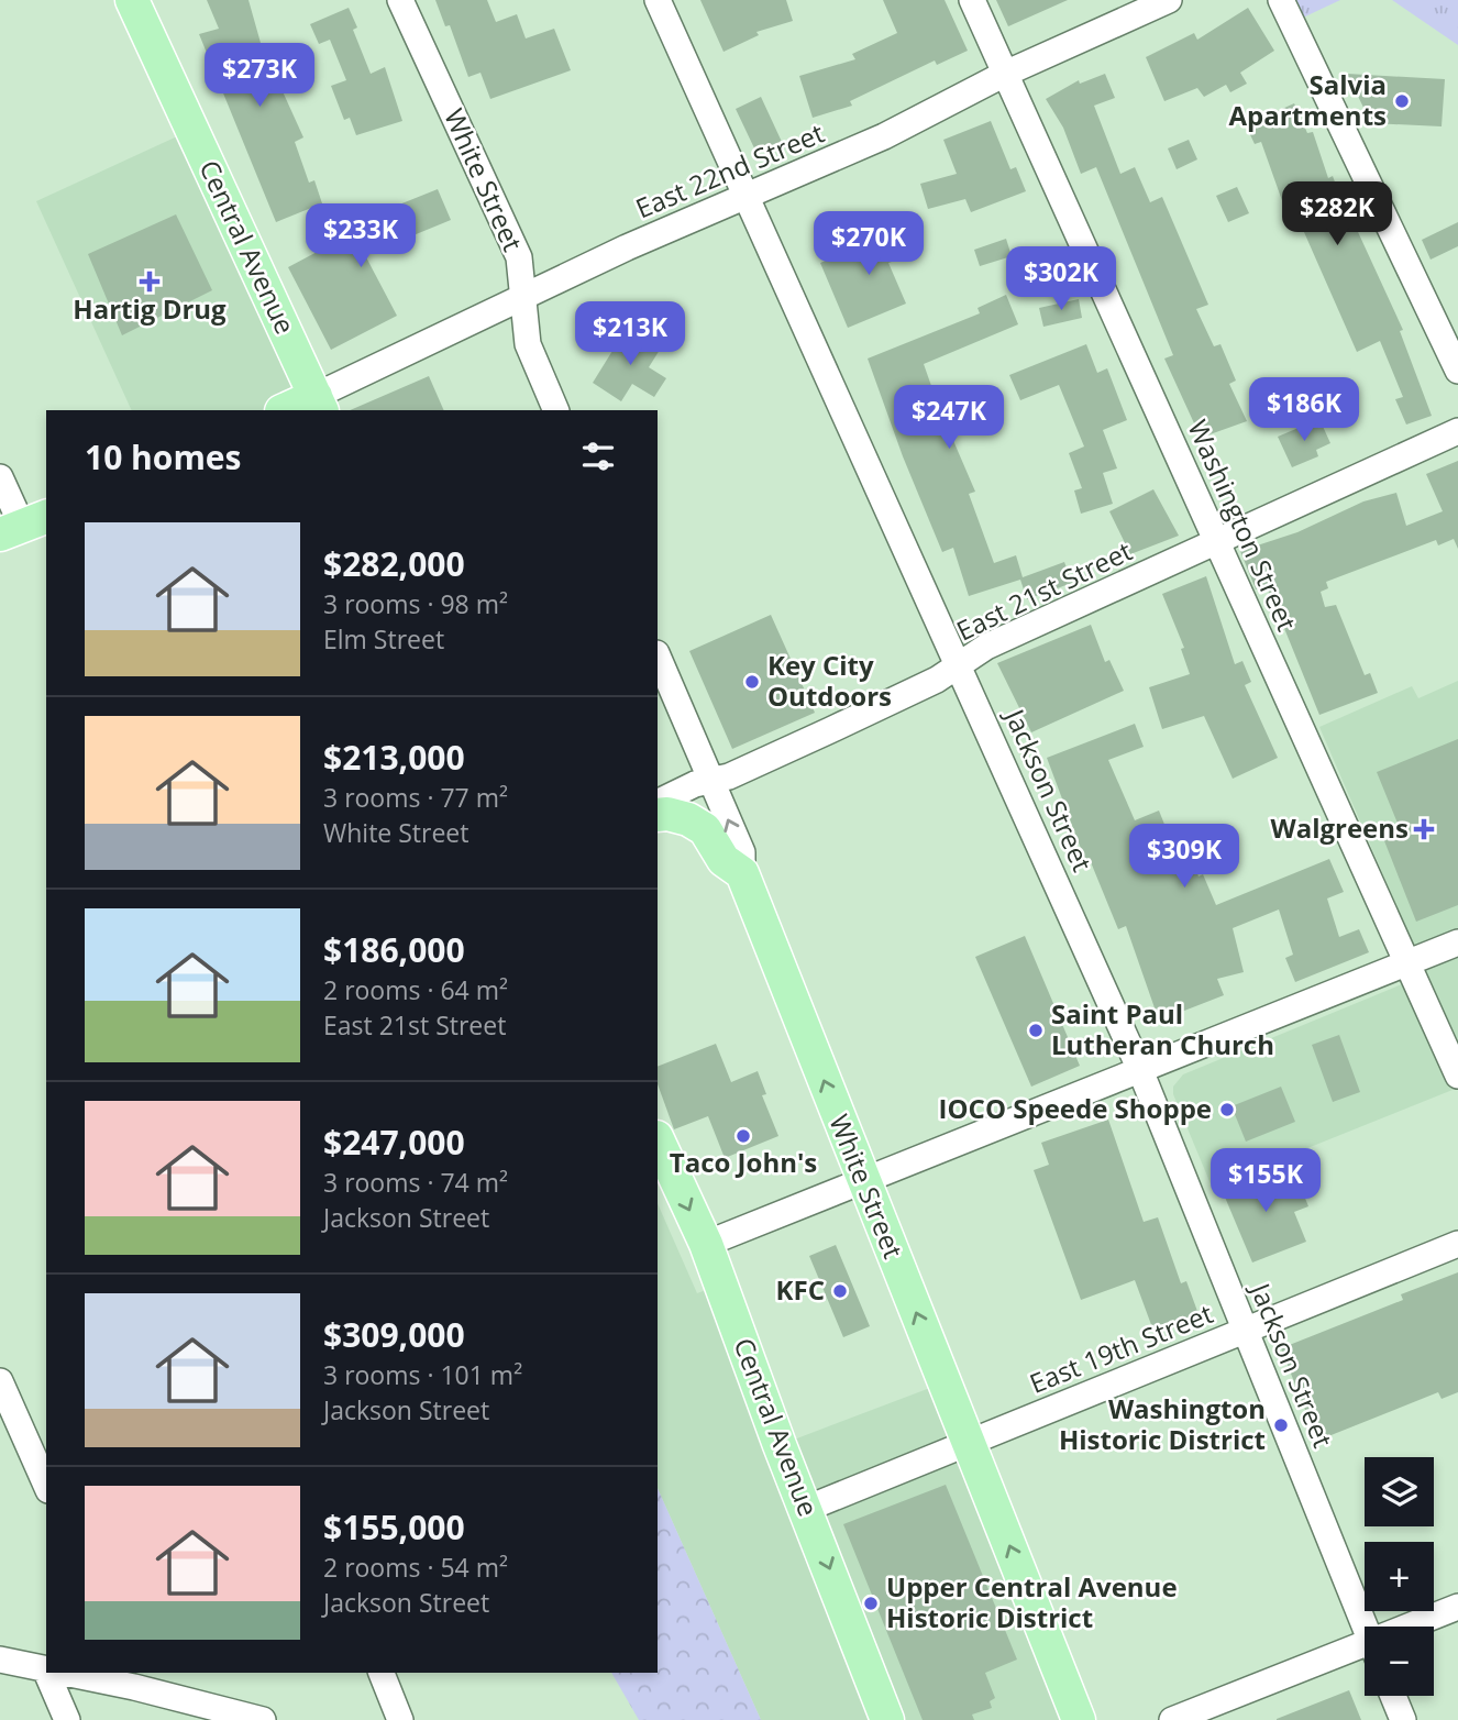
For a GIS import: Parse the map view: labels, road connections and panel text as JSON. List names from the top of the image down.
{
  "streets": {
    "main road": ["White Street", "Central Avenue"],
    "street": [
      "East 22nd Street",
      "Washington Street",
      "East 21st Street",
      "Jackson Street",
      "East 19th Street"
    ]
  },
  "crossings": [
    ["East 22nd Street", "White Street"],
    ["East 22nd Street", "Central Avenue"],
    ["East 22nd Street", "Washington Street"],
    ["East 22nd Street", "Jackson Street"],
    ["White Street", "East 21st Street"],
    ["White Street", "East 19th Street"],
    ["Central Avenue", "East 19th Street"],
    ["Washington Street", "East 21st Street"],
    ["East 21st Street", "Jackson Street"],
    ["Jackson Street", "East 19th Street"]
  ],
  "one_way": ["White Street"],
  "places": {
    "other": [
      "Salvia Apartments",
      "Key City Outdoors",
      "Saint Paul Lutheran Church",
      "IOCO Speede Shoppe",
      "Taco John's",
      "KFC",
      "Washington Historic District",
      "Upper Central Avenue Historic District"
    ],
    "health": ["Hartig Drug", "Walgreens"]
  },
  "page": {
    "price": [
      "$273K",
      "$282K",
      "$233K",
      "$270K",
      "$302K",
      "$213K",
      "$186K",
      "$247K",
      "$309K",
      "$155K"
    ],
    "heading": "10 homes",
    "list": [
      {
        "name": "$282,000",
        "note": "3 rooms · 98 m² · Elm Street"
      },
      {
        "name": "$213,000",
        "note": "3 rooms · 77 m² · White Street"
      },
      {
        "name": "$186,000",
        "note": "2 rooms · 64 m² · East 21st Street"
      },
      {
        "name": "$247,000",
        "note": "3 rooms · 74 m² · Jackson Street"
      },
      {
        "name": "$309,000",
        "note": "3 rooms · 101 m² · Jackson Street"
      },
      {
        "name": "$155,000",
        "note": "2 rooms · 54 m² · Jackson Street"
      }
    ],
    "map_buttons": ["+", "−"]
  }
}
